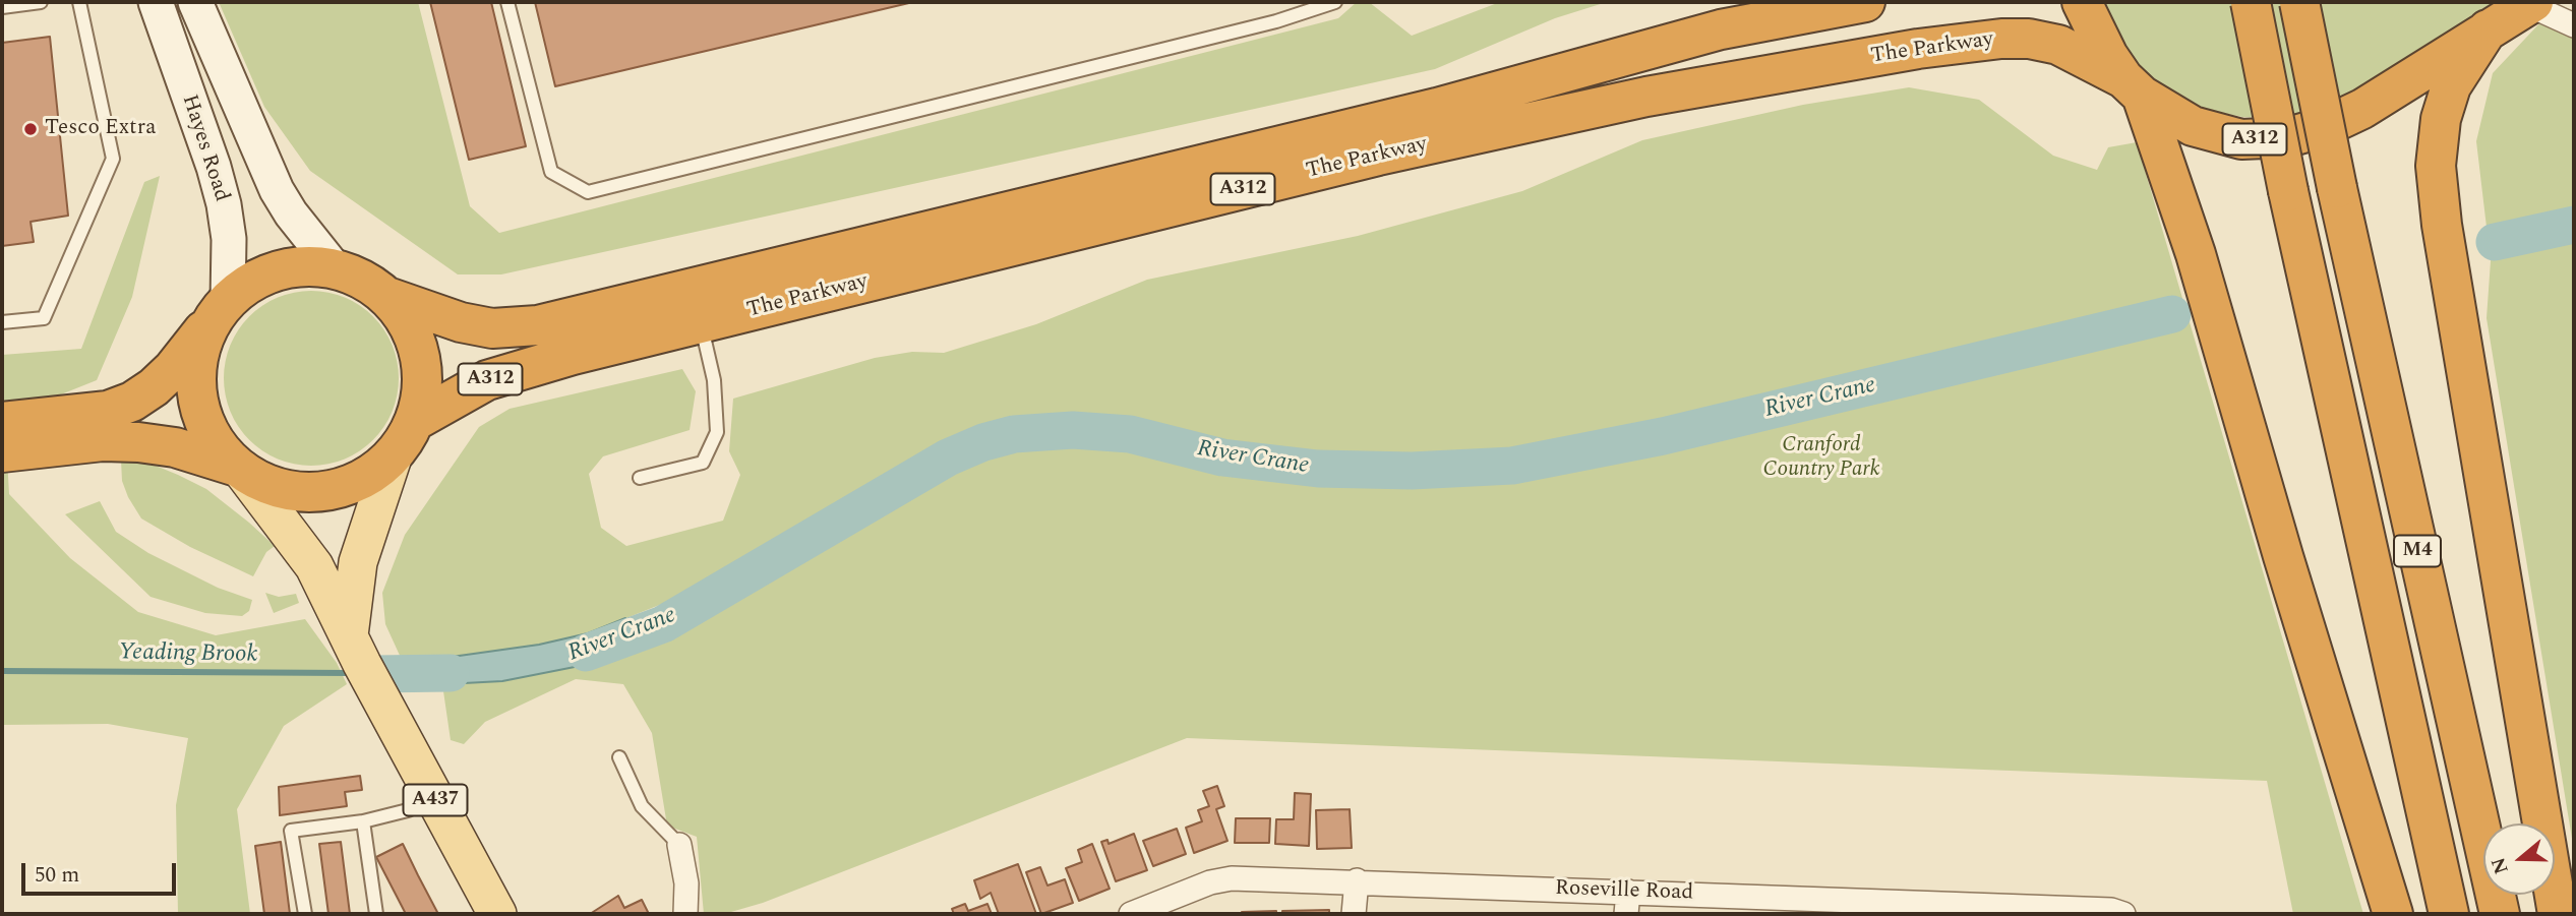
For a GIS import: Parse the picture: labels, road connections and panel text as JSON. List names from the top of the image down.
{
  "streets": {
    "highway": ["The Parkway", "A312", "M4"],
    "main road": ["A437"],
    "street": ["Hayes Road", "Roseville Road"]
  },
  "crossings": [
    ["The Parkway", "A312"],
    ["The Parkway", "Hayes Road"],
    ["The Parkway", "A437"],
    ["Hayes Road", "A437"]
  ],
  "water": ["River Crane", "Yeading Brook"],
  "parks": ["Cranford Country Park"],
  "places": ["Tesco Extra"],
  "scale_bar": "50 m",
  "north": "left"
}
